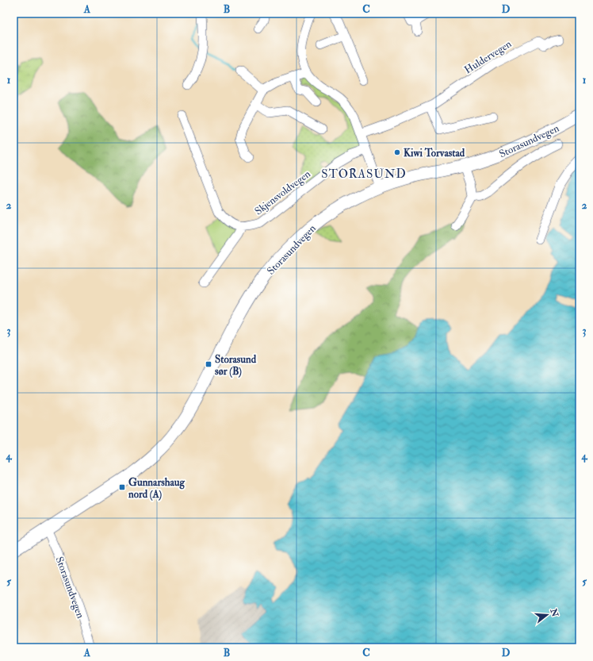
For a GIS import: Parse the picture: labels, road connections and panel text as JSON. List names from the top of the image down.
{
  "streets": {
    "main road": ["Storasundvegen"],
    "street": ["Huldervegen", "Skjensvoldvegen"]
  },
  "districts": ["STORASUND"],
  "places": {
    "other": ["Kiwi Torvastad"],
    "transit": ["Storasund sør (B)", "Gunnarshaug nord (A)"]
  },
  "north": "right",
  "grid": {
    "columns": [
      "A",
      "B",
      "C",
      "D"
    ],
    "rows": [
      "1",
      "2",
      "3",
      "4",
      "5"
    ]
  }
}
